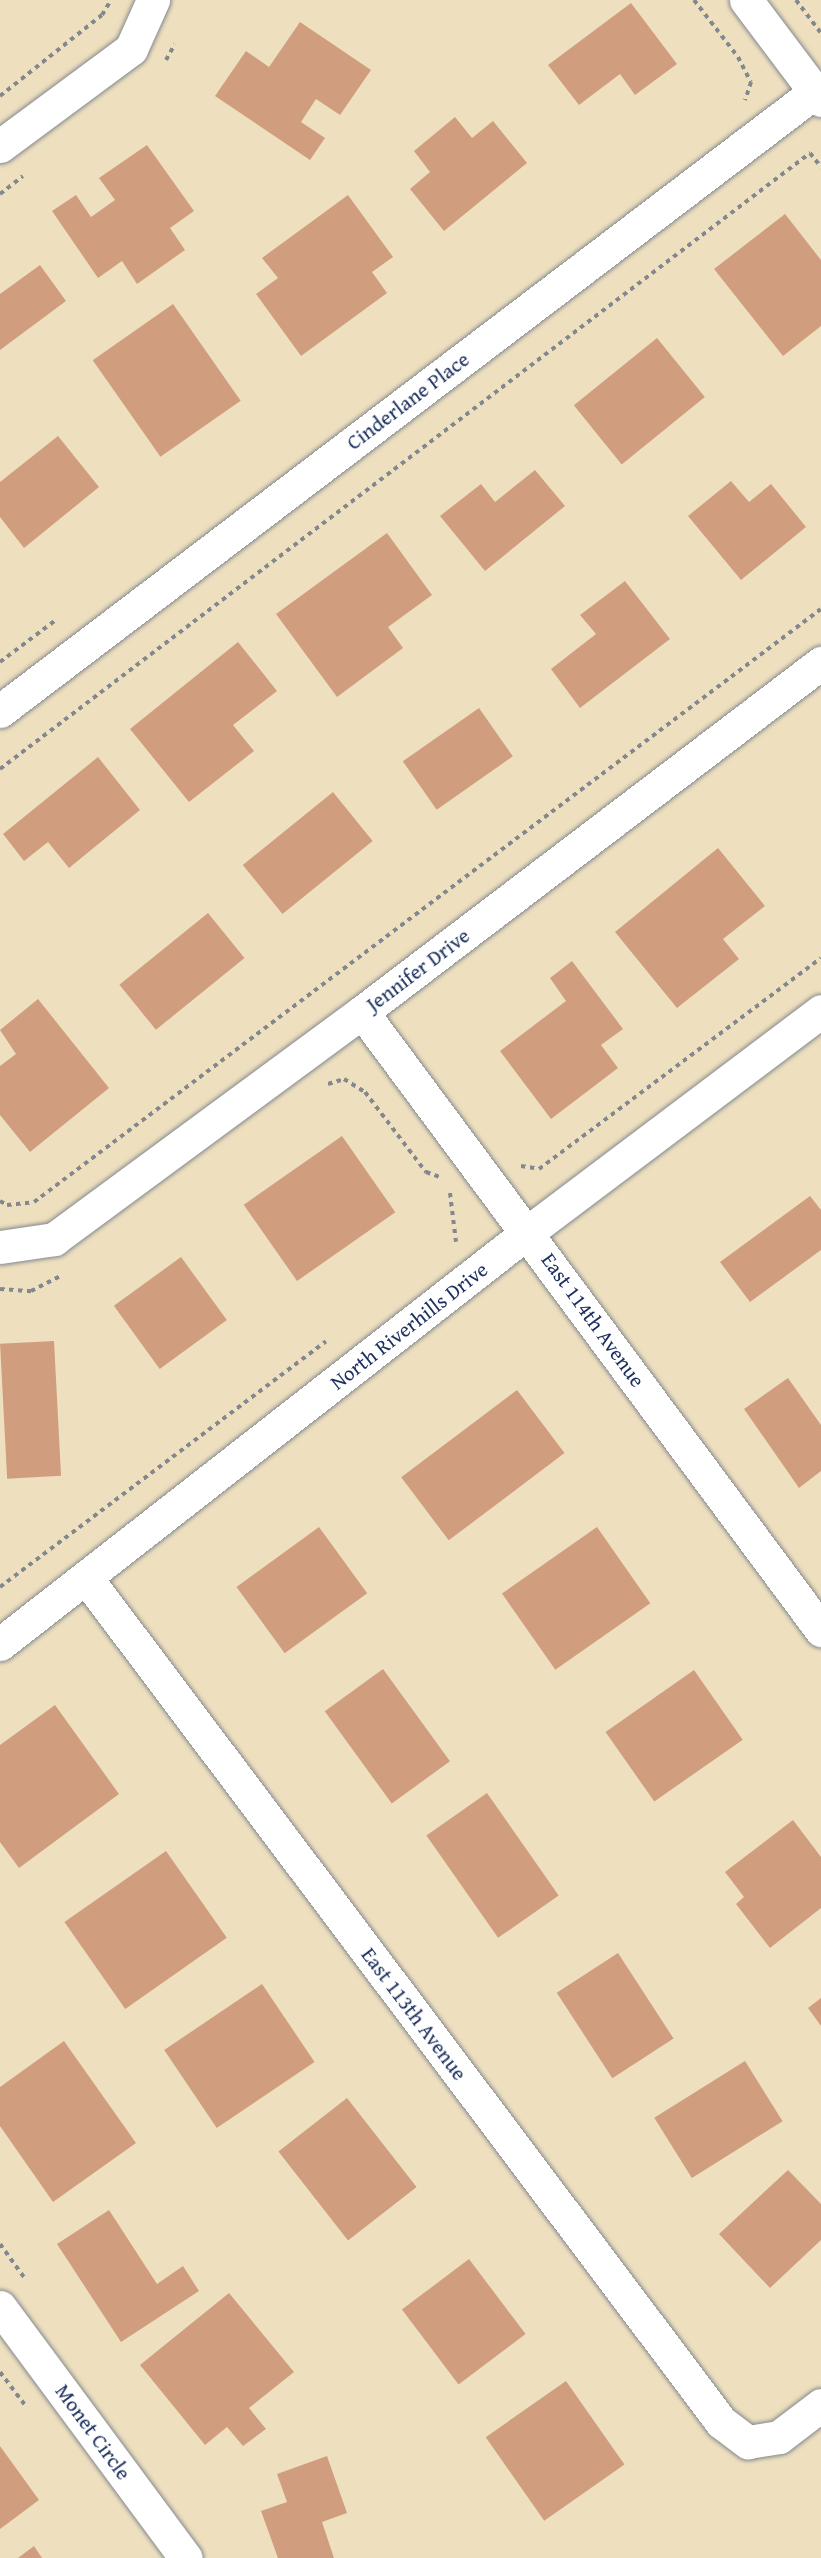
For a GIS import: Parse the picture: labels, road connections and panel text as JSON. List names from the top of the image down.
{
  "streets": {
    "street": [
      "Cinderlane Place",
      "Jennifer Drive",
      "East 114th Avenue",
      "North Riverhills Drive",
      "East 113th Avenue",
      "Monet Circle"
    ]
  },
  "crossings": [
    ["Jennifer Drive", "East 114th Avenue"],
    ["East 114th Avenue", "North Riverhills Drive"],
    ["North Riverhills Drive", "East 113th Avenue"]
  ]
}
